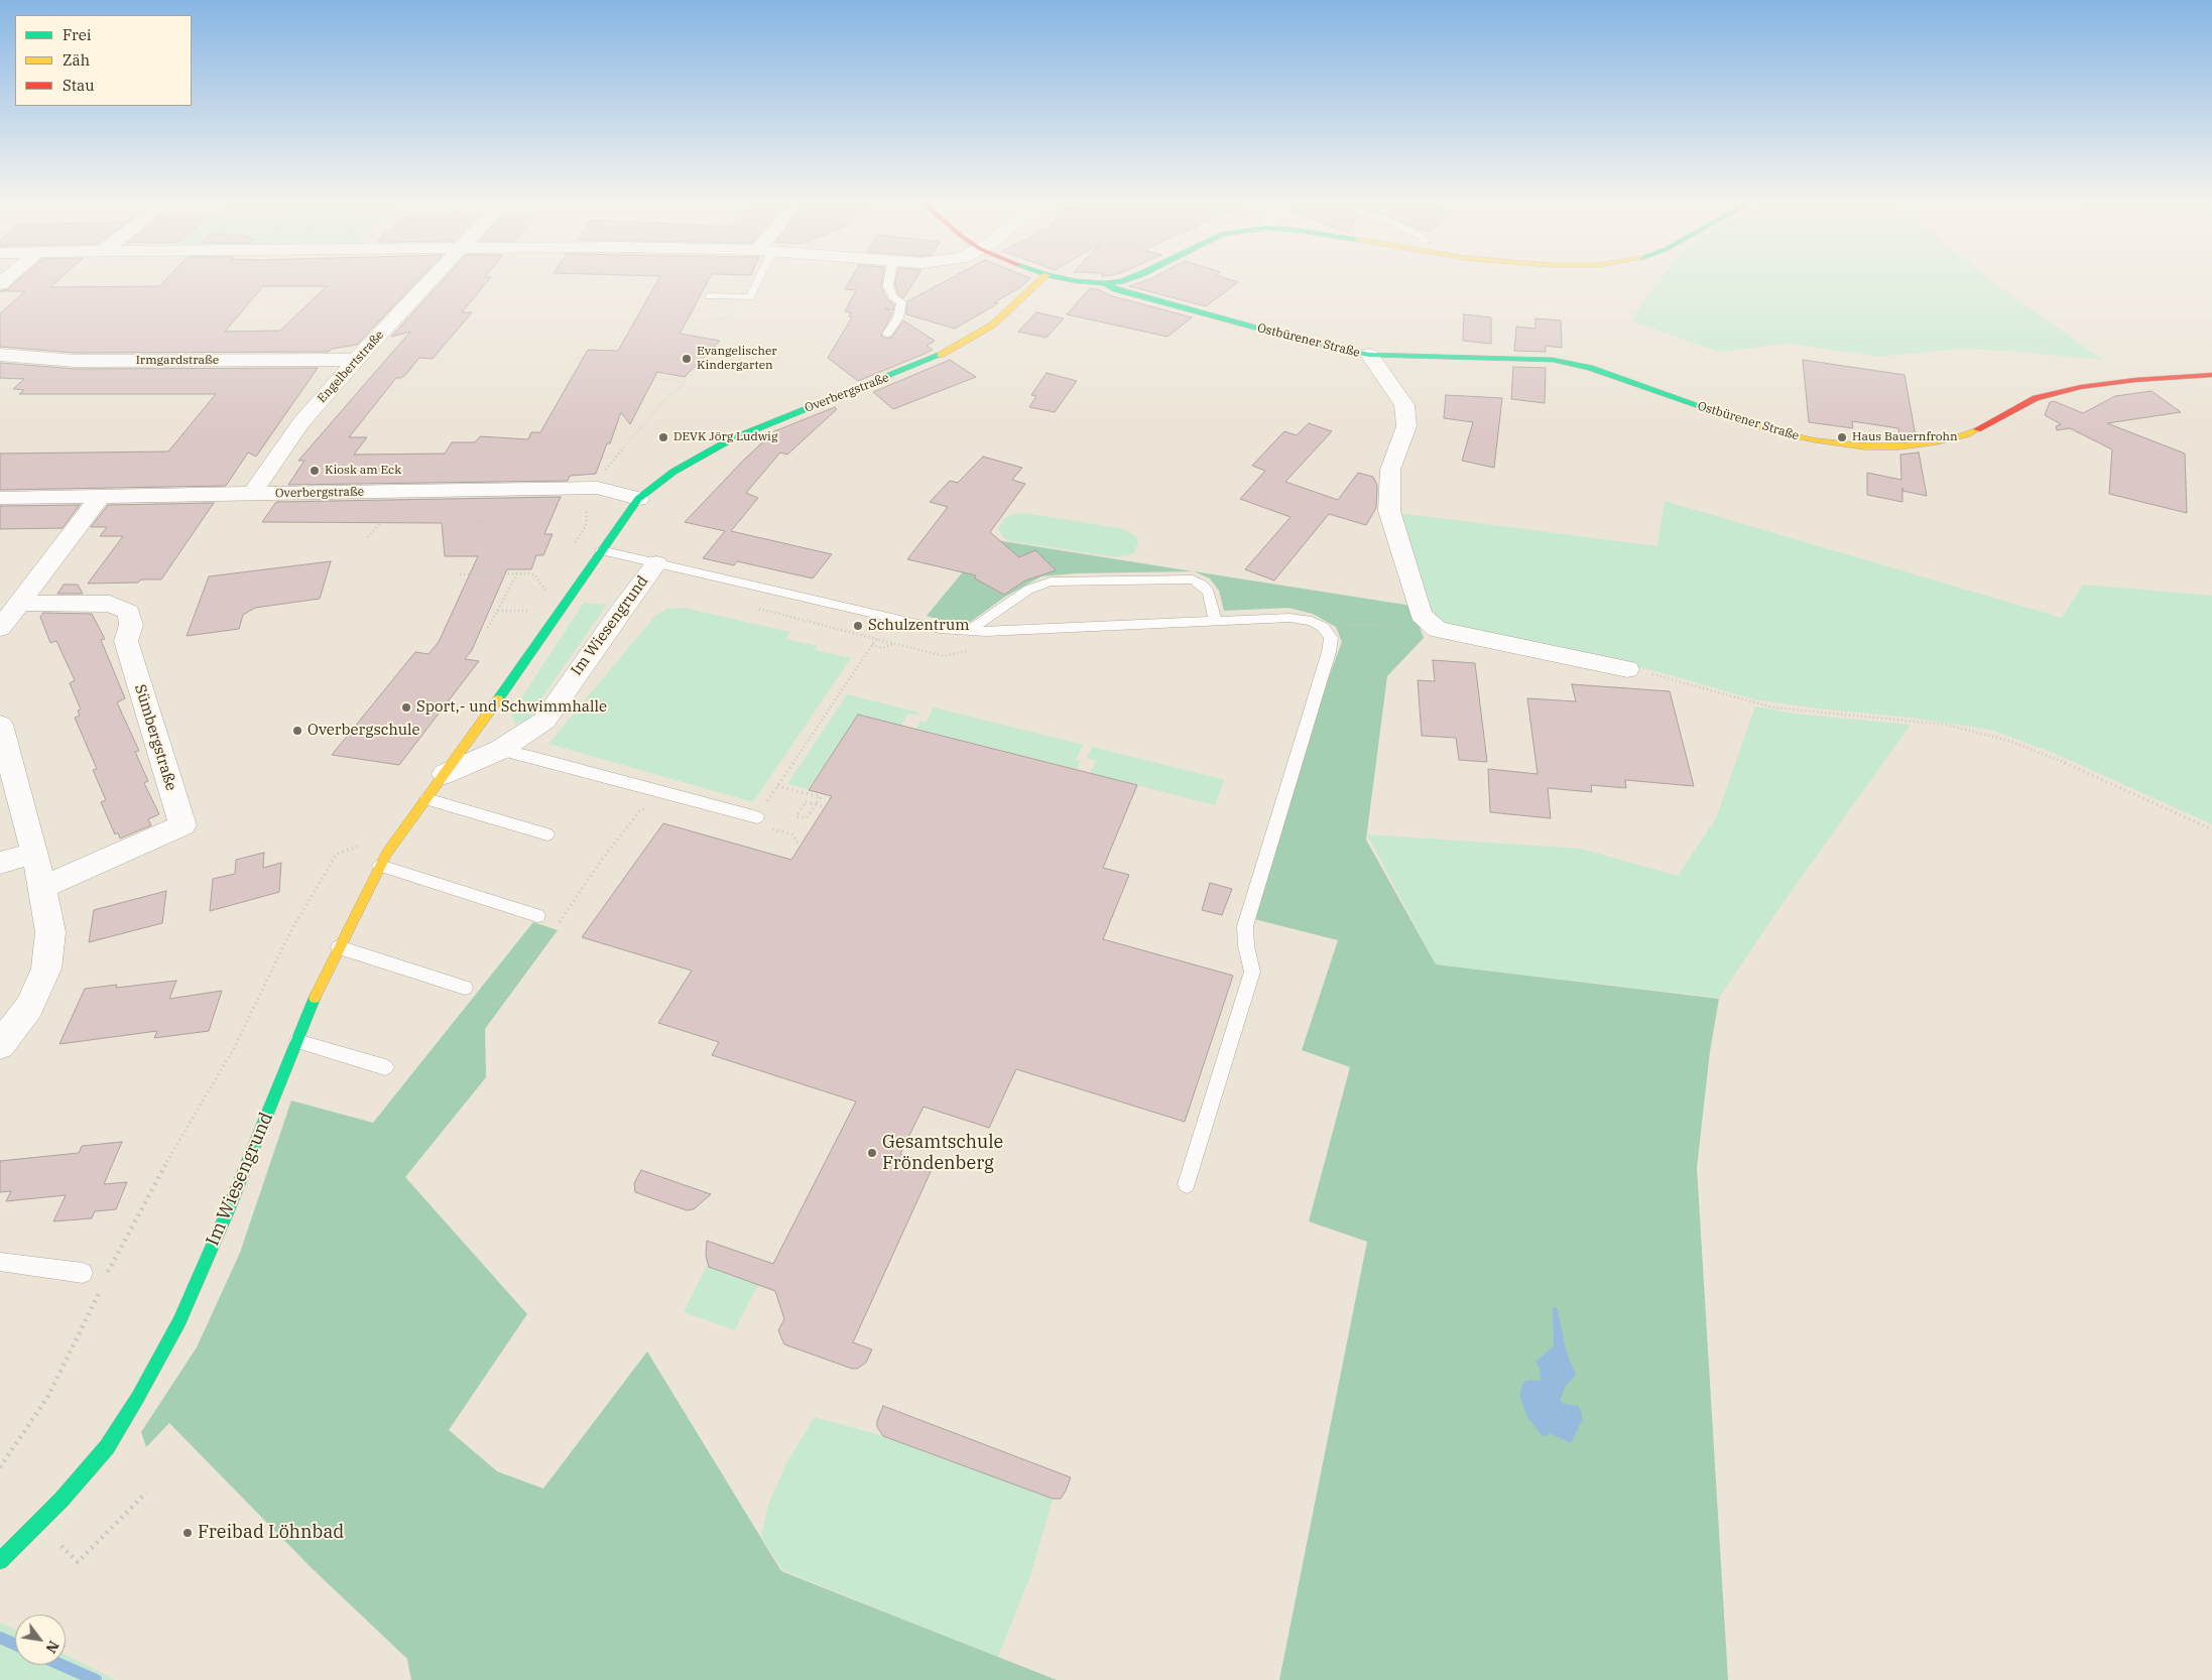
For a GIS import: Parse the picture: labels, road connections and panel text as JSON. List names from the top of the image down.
{
  "streets": {
    "street": [
      "Ostbürener Straße",
      "Irmgardstraße",
      "Engelbertstraße",
      "Overbergstraße",
      "Im Wiesengrund",
      "Sümbergstraße"
    ]
  },
  "crossings": [
    ["Irmgardstraße", "Engelbertstraße"],
    ["Engelbertstraße", "Overbergstraße"],
    ["Overbergstraße", "Im Wiesengrund"]
  ],
  "places": [
    "Evangelischer Kindergarten",
    "DEVK Jörg Ludwig",
    "Haus Bauernfrohn",
    "Kiosk am Eck",
    "Schulzentrum",
    "Sport,- und Schwimmhalle",
    "Overbergschule",
    "Gesamtschule Fröndenberg",
    "Freibad Löhnbad"
  ],
  "legend": ["Frei", "Zäh", "Stau"],
  "north": "bottom right"
}
